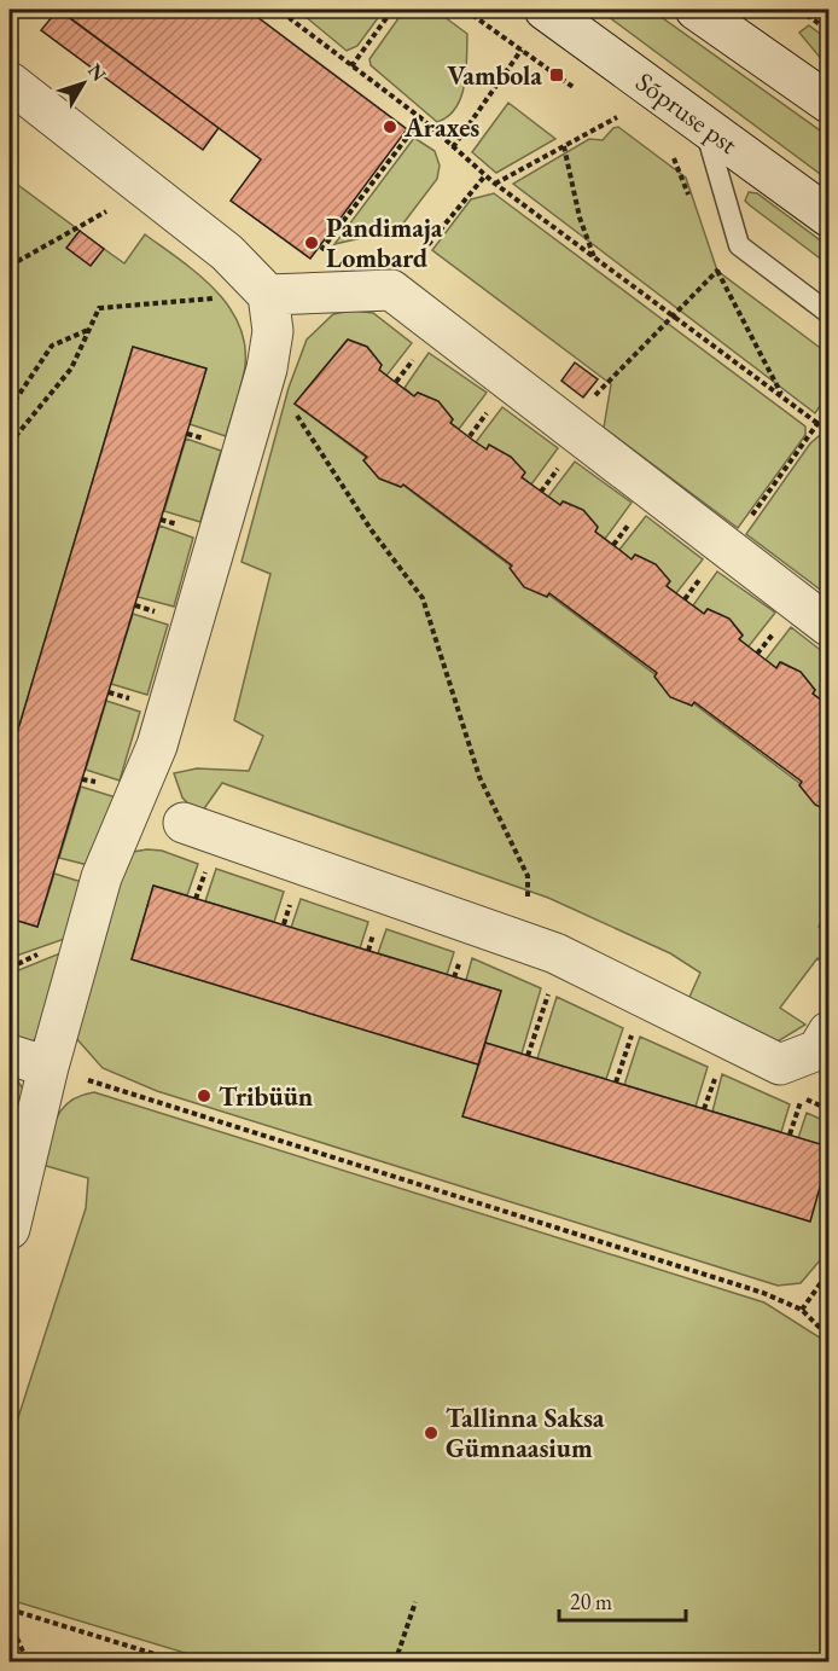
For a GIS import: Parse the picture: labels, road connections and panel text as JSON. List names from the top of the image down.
{
  "streets": {
    "street": ["Sõpruse pst"]
  },
  "places": {
    "transit": ["Vambola"],
    "other": [
      "Araxes",
      "Pandimaja Lombard",
      "Tribüün",
      "Tallinna Saksa Gümnaasium"
    ]
  },
  "scale_bar": "20 m",
  "north": "top right"
}
